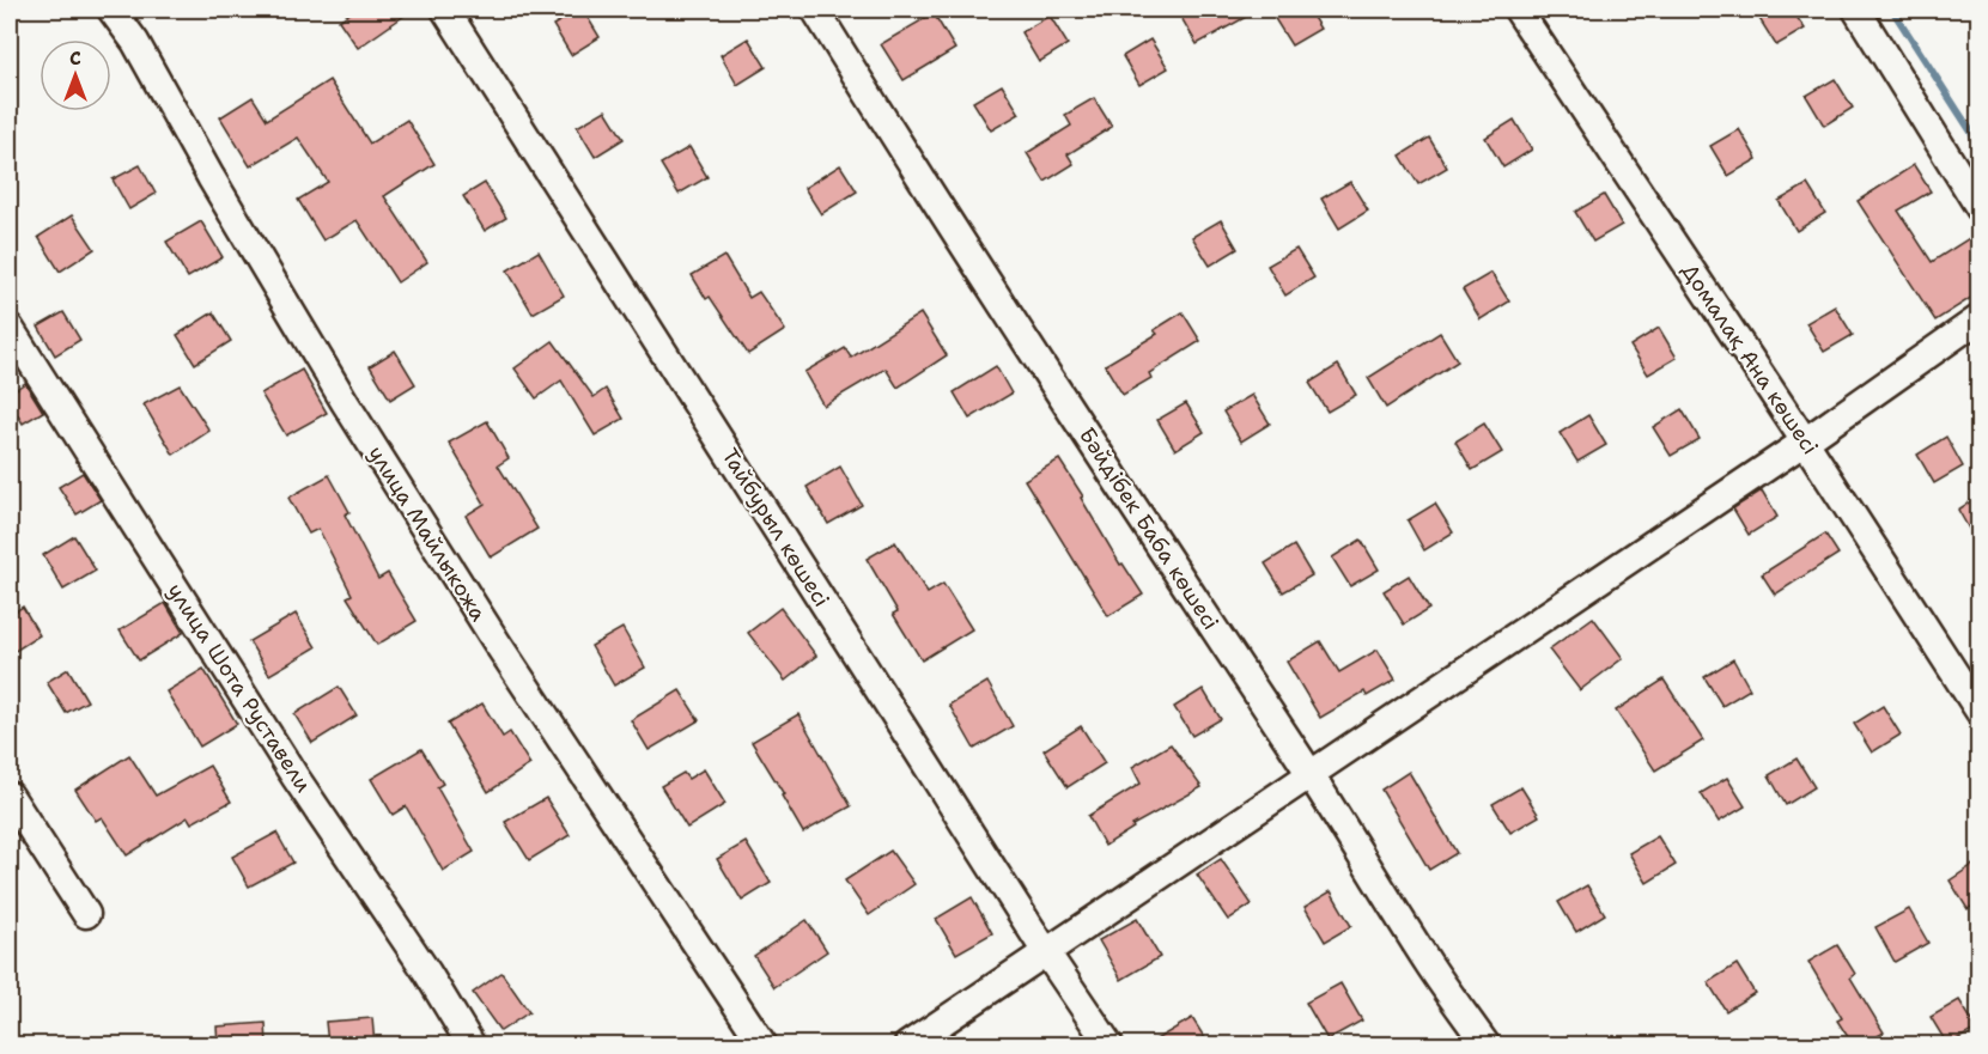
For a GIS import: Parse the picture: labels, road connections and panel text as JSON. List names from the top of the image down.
{
  "streets": {
    "street": [
      "Домалақ Ана көшесі",
      "Тайбурыл көшесі",
      "Бәйдібек Баба көшесі",
      "улица Майлыкожа",
      "улица Шота Руставели"
    ]
  },
  "north": "top"
}
